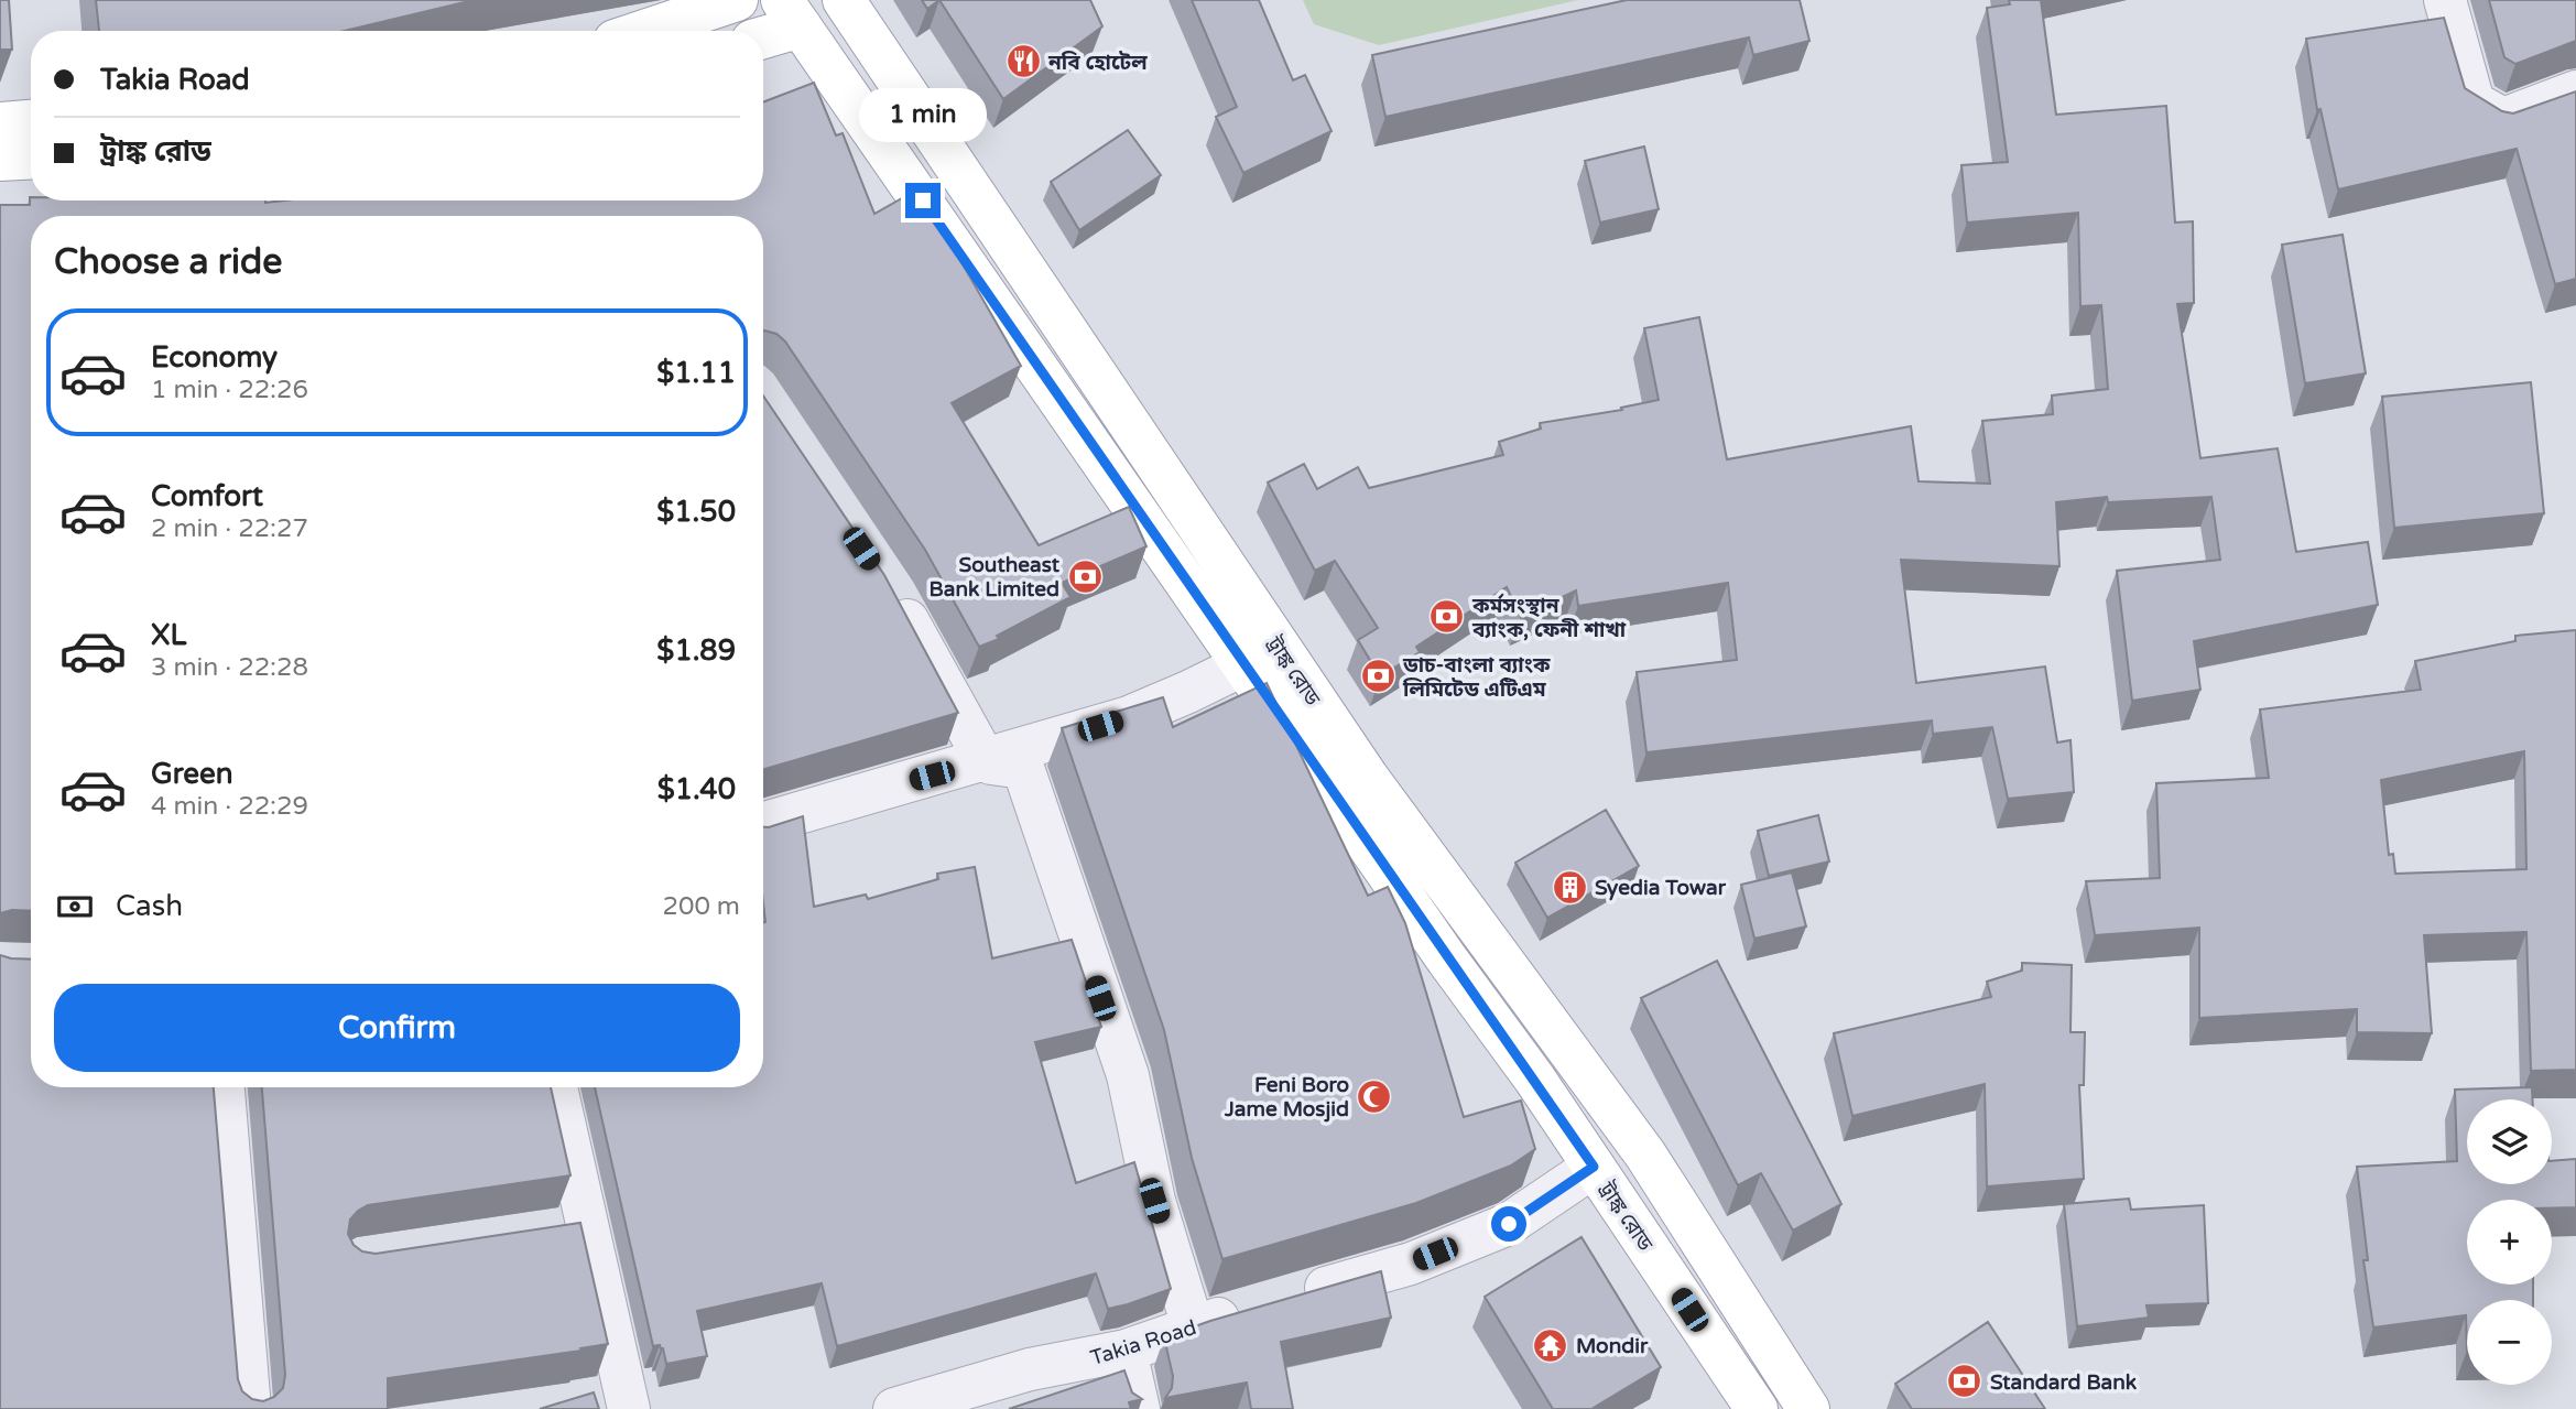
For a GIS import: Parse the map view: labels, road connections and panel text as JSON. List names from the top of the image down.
{
  "streets": {
    "main road": ["ট্রাঙ্ক রোড"],
    "street": ["Takia Road"]
  },
  "places": {
    "restaurant": ["নবি হোটেল"],
    "bank": [
      "Southeast Bank Limited",
      "কর্মসংস্থান ব্যাংক, ফেনী শাখা",
      "ডাচ-বাংলা ব্যাংক লিমিটেড এটিএম",
      "Standard Bank"
    ],
    "building": ["Syedia Towar"],
    "mosque": ["Feni Boro Jame Mosjid"],
    "temple": ["Mondir"]
  },
  "page": {
    "banner": ["Takia Road", "ট্রাঙ্ক রোড"],
    "bubble": "1 min",
    "heading": "Choose a ride",
    "list": [
      {
        "name": "Economy",
        "note": "1 min · 22:26",
        "value": "$1.11"
      },
      {
        "name": "Comfort",
        "note": "2 min · 22:27",
        "value": "$1.50"
      },
      {
        "name": "XL",
        "note": "3 min · 22:28",
        "value": "$1.89"
      },
      {
        "name": "Green",
        "note": "4 min · 22:29",
        "value": "$1.40"
      }
    ],
    "pay": ["Cash", "200 m"],
    "buttons": "Confirm",
    "map_buttons": ["+", "−"]
  }
}
